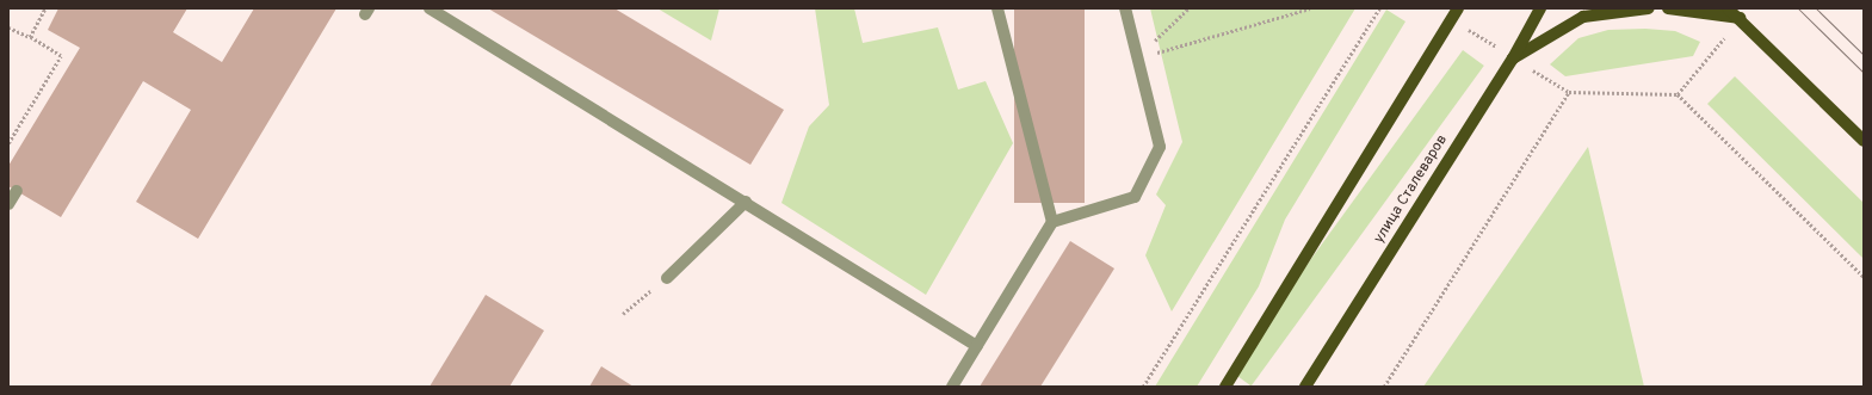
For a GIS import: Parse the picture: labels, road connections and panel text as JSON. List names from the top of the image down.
{
  "streets": {
    "main road": ["улица Сталеваров"]
  }
}
